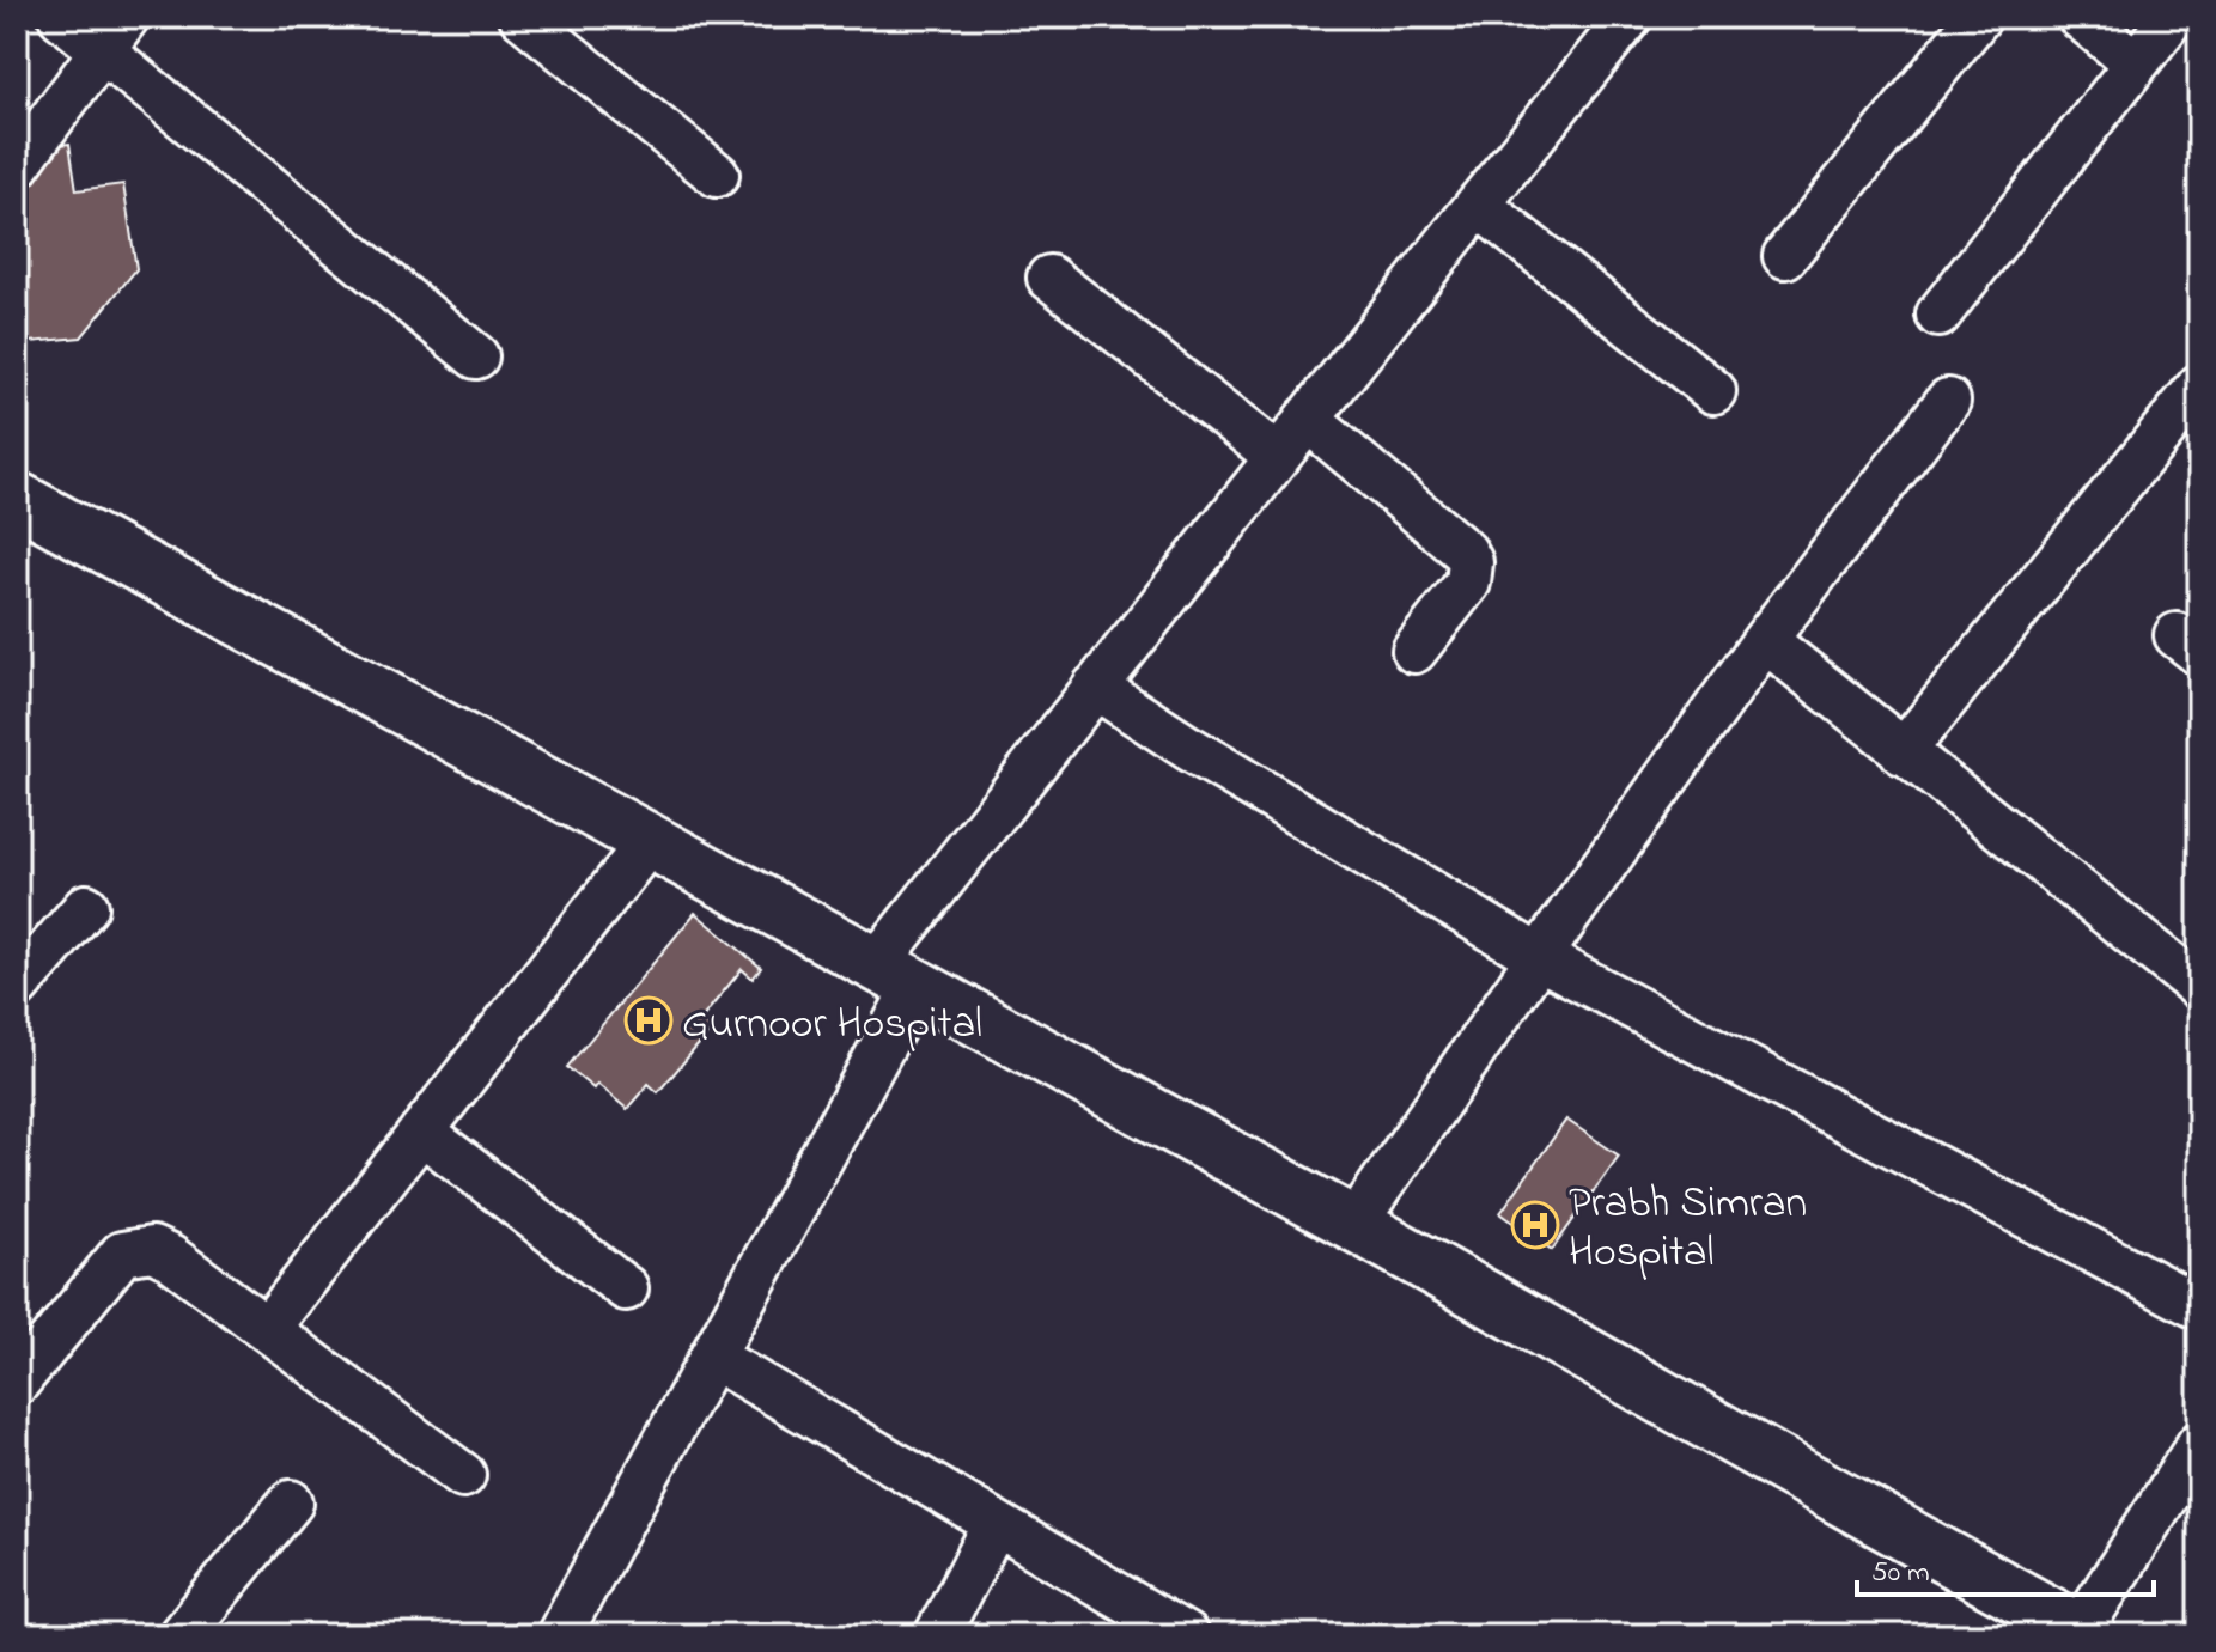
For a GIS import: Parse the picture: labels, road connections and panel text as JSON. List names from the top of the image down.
{
  "places": {
    "hospital": ["Gurnoor Hospital", "Prabh Simran Hospital"]
  },
  "scale_bar": "50 m"
}
